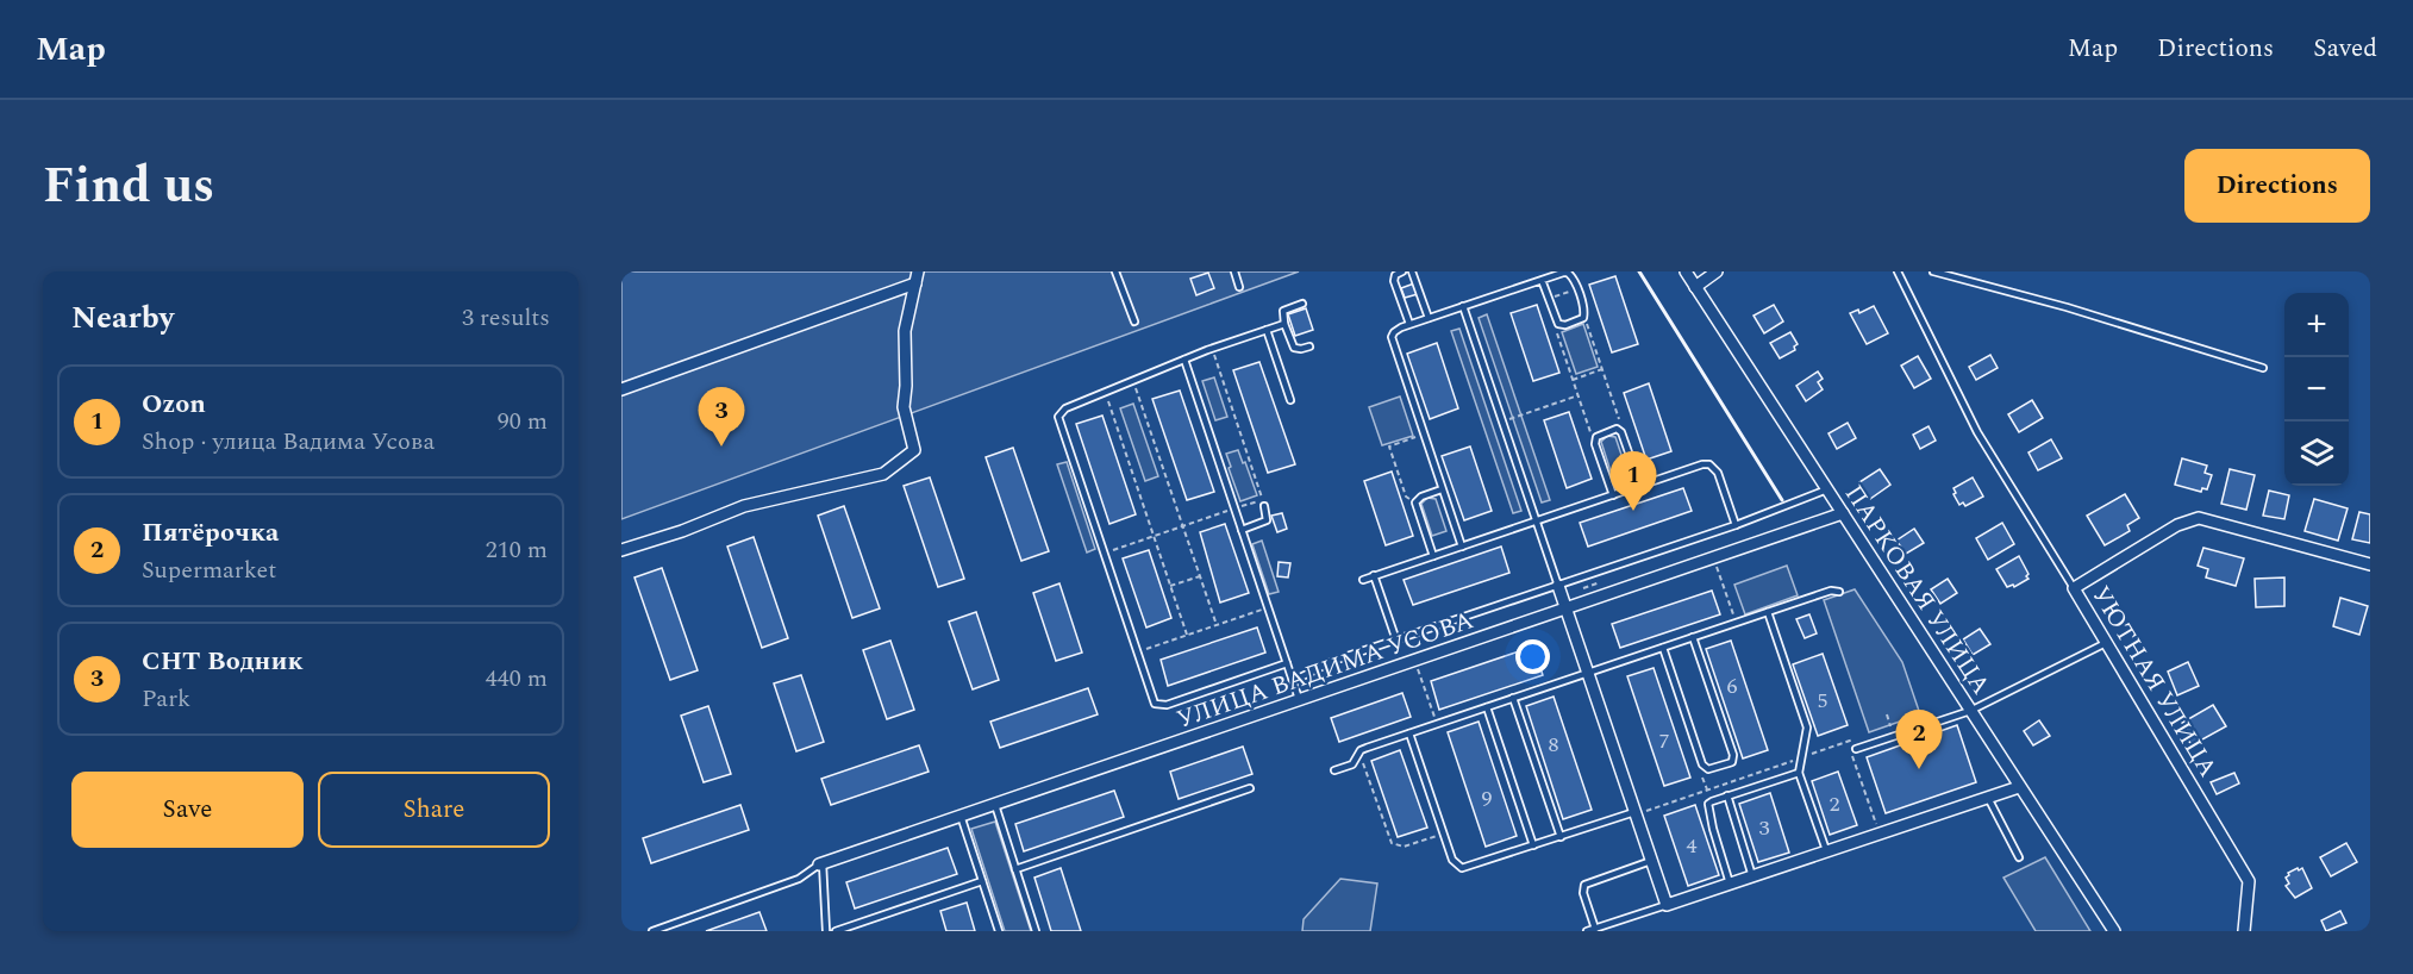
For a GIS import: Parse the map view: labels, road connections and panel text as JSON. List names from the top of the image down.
{
  "streets": {
    "street": ["ПАРКОВАЯ УЛИЦА", "УЛИЦА ВАДИМА УСОВА", "УЮТНАЯ УЛИЦА"]
  },
  "crossings": [
    ["ПАРКОВАЯ УЛИЦА", "УЛИЦА ВАДИМА УСОВА"]
  ],
  "house_numbers": [
    "6",
    "5",
    "7",
    "8",
    "9",
    "2",
    "3",
    "4"
  ],
  "page": {
    "header": "Map",
    "nav": ["Map", "Directions", "Saved"],
    "title": "Find us",
    "buttons": [
      "Directions",
      ["Save", "Share"]
    ],
    "heading": ["Nearby", "3 results"],
    "map_buttons": ["+", "−"],
    "list": [
      {
        "mark": "1",
        "name": "Ozon",
        "note": "Shop · улица Вадима Усова",
        "value": "90 m"
      },
      {
        "mark": "2",
        "name": "Пятёрочка",
        "note": "Supermarket",
        "value": "210 m"
      },
      {
        "mark": "3",
        "name": "СНТ Водник",
        "note": "Park",
        "value": "440 m"
      }
    ],
    "pins": ["3", "1", "2"]
  }
}
